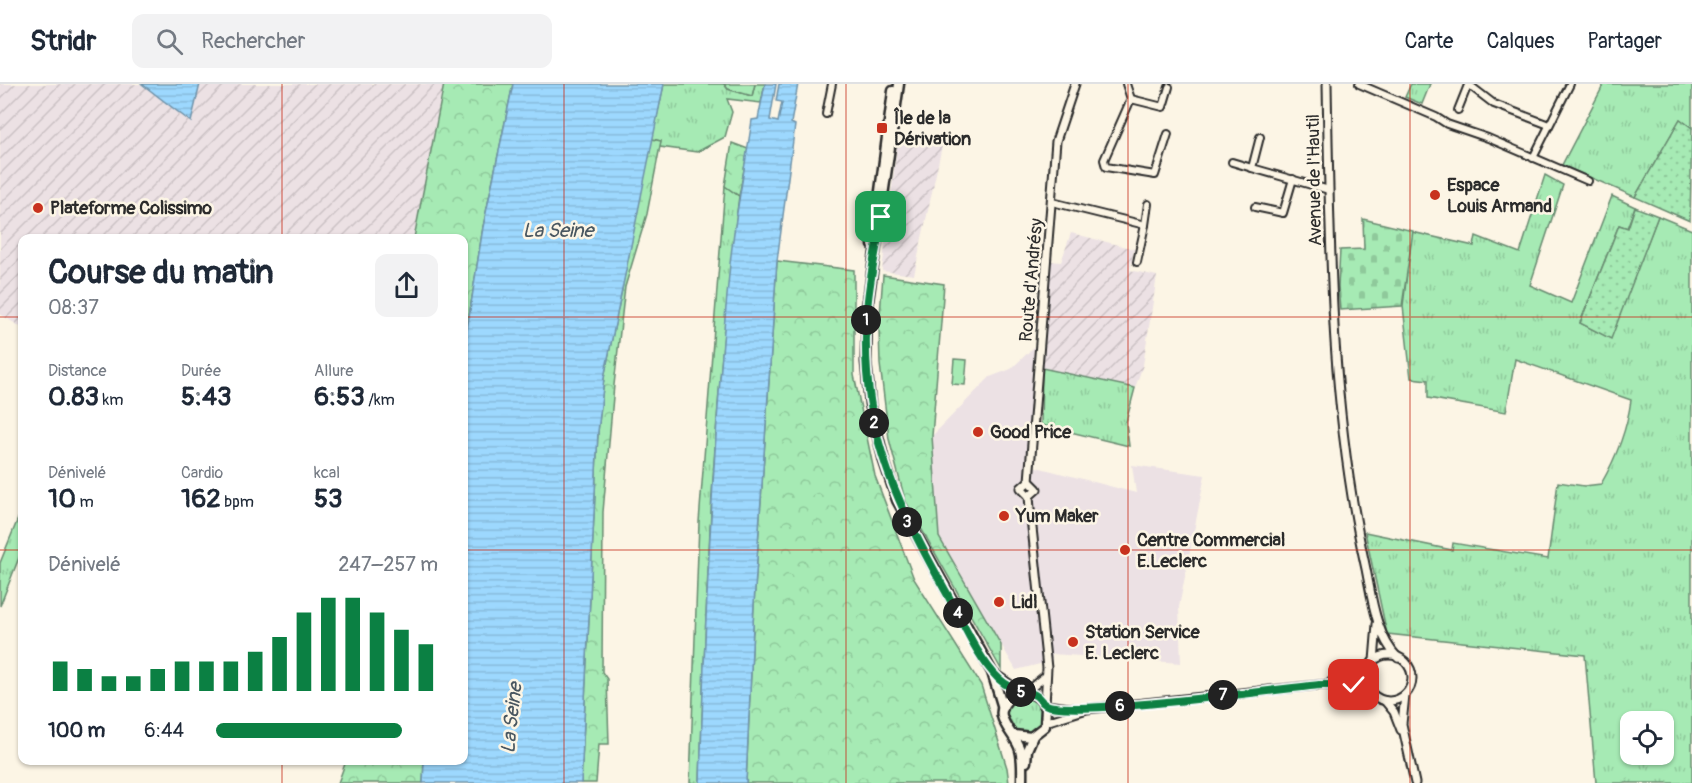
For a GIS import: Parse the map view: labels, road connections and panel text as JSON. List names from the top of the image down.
{
  "streets": {
    "street": ["Avenue de l'Hautil", "Route d'Andrésy"]
  },
  "water": ["La Seine"],
  "places": {
    "transit": ["Île de la Dérivation"],
    "other": [
      "Espace Louis Armand",
      "Plateforme Colissimo",
      "Good Price",
      "Yum Maker",
      "Centre Commercial E.Leclerc",
      "Lidl",
      "Station Service E. Leclerc"
    ]
  },
  "page": {
    "header": "Stridr",
    "search": "Rechercher",
    "nav": ["Carte", "Calques", "Partager"],
    "heading": ["Course du matin", "08:37"],
    "pins": [
      "1",
      "2",
      "3",
      "4",
      "5",
      "7",
      "6"
    ],
    "stats": [
      ["Distance", "0.83 km"],
      ["Durée", "5:43"],
      ["Allure", "6:53 /km"],
      ["Dénivelé", "10 m"],
      ["Cardio", "162 bpm"],
      ["kcal", "53"]
    ],
    "chart": ["Dénivelé", "247–257 m"],
    "list": [
      {
        "name": "100 m",
        "note": "6:44"
      }
    ]
  }
}
